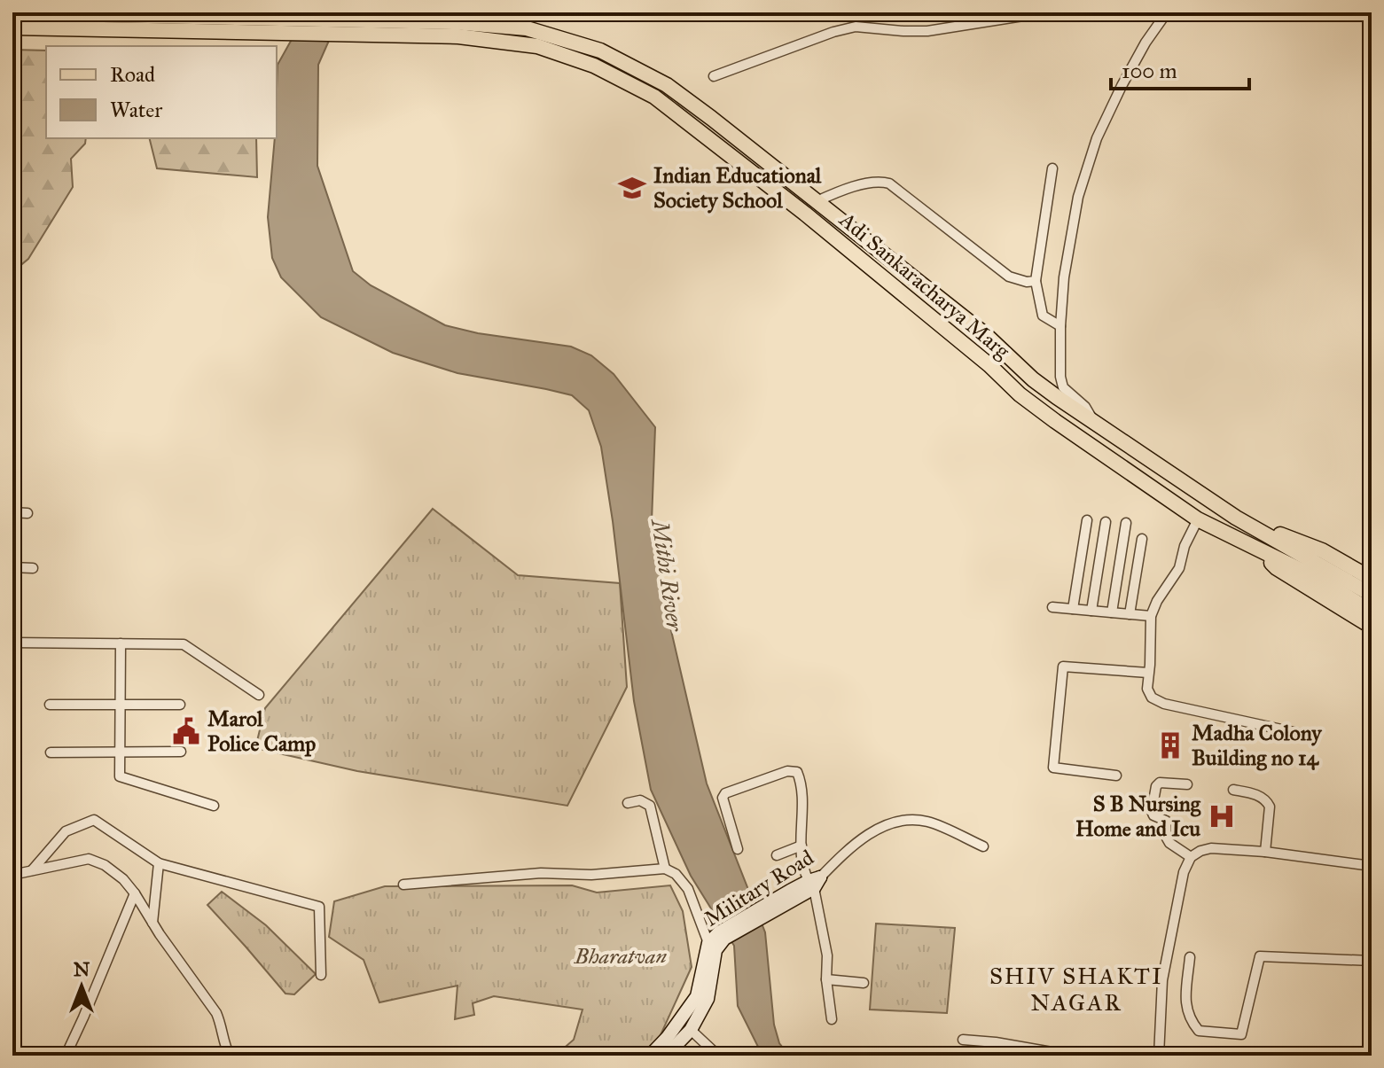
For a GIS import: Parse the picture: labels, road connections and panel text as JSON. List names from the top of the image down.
{
  "streets": {
    "main road": ["Adi Sankaracharya Marg"],
    "street": ["Military Road"]
  },
  "districts": ["SHIV SHAKTI NAGAR"],
  "water": ["Mithi River"],
  "parks": ["Bharatvan"],
  "places": {
    "school or university": ["Indian Educational Society School"],
    "public building": ["Marol Police Camp"],
    "building": ["Madha Colony Building no 14"],
    "hospital": ["S B Nursing Home and Icu"]
  },
  "legend": ["Road", "Water"],
  "scale_bar": "100 m",
  "north": "top"
}
